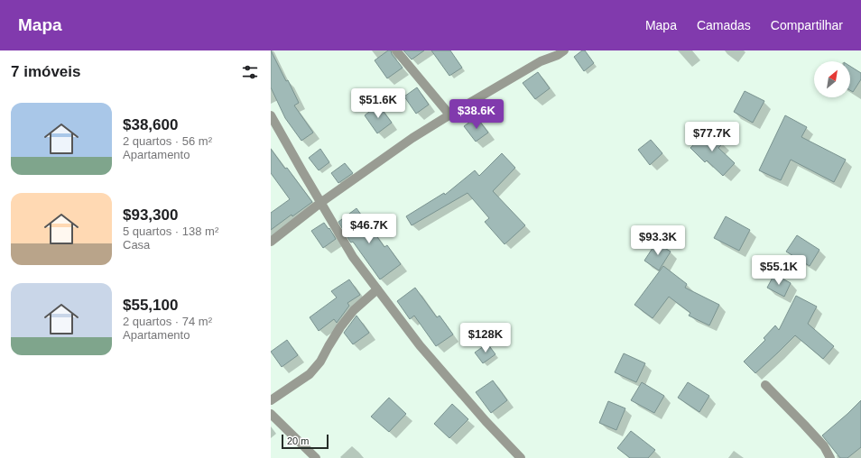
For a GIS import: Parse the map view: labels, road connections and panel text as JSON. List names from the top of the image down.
{
  "scale_bar": "20 m",
  "north": "top right",
  "page": {
    "header": "Mapa",
    "nav": ["Mapa", "Camadas", "Compartilhar"],
    "heading": "7 imóveis",
    "price": [
      "$51.6K",
      "$38.6K",
      "$77.7K",
      "$46.7K",
      "$93.3K",
      "$55.1K",
      "$128K"
    ],
    "list": [
      {
        "name": "$38,600",
        "note": "2 quartos · 56 m² · Apartamento"
      },
      {
        "name": "$93,300",
        "note": "5 quartos · 138 m² · Casa"
      },
      {
        "name": "$55,100",
        "note": "2 quartos · 74 m² · Apartamento"
      }
    ],
    "scale": "20 m"
  }
}
